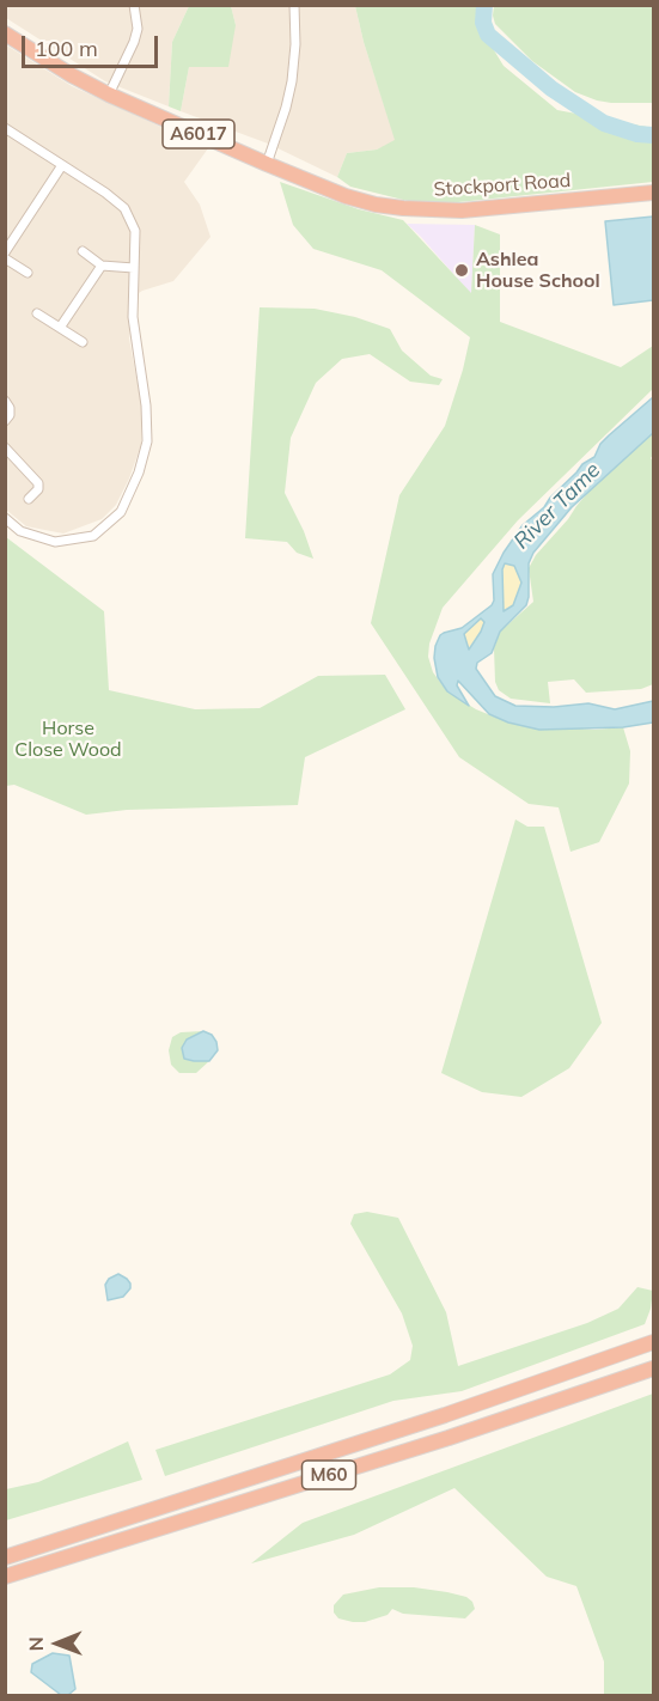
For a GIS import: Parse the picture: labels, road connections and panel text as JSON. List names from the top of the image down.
{
  "streets": {
    "highway": ["A6017", "Stockport Road", "M60"]
  },
  "water": ["River Tame"],
  "parks": ["Horse Close Wood"],
  "places": ["Ashlea House School"],
  "scale_bar": "100 m",
  "north": "left"
}
